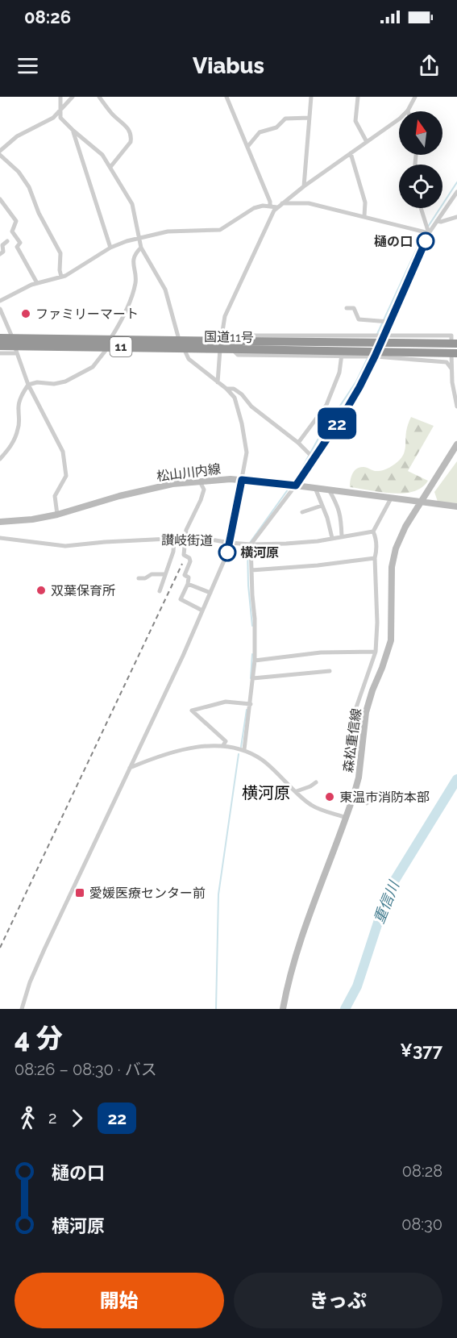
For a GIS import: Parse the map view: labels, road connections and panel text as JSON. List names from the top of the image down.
{
  "streets": {
    "highway": ["国道11号", "11"],
    "main road": ["松山川内線", "森松重信線"],
    "street": ["讃岐街道"]
  },
  "crossings": [
    ["松山川内線", "森松重信線"]
  ],
  "districts": ["横河原"],
  "water": ["重信川"],
  "places": {
    "other": [
      "樋の口",
      "ファミリーマート",
      "横河原",
      "双葉保育所",
      "東温市消防本部"
    ],
    "transit": ["愛媛医療センター前"]
  },
  "lines": ["bus line 22"],
  "north": "top",
  "page": {
    "status": "08:26",
    "header": "Viabus",
    "on_map": "22",
    "heading": ["4 分", "08:26 – 08:30 · バス", "¥377"],
    "legs": ["2", "22"],
    "list": [
      {
        "name": "樋の口",
        "value": "08:28"
      },
      {
        "name": "横河原",
        "value": "08:30"
      }
    ],
    "buttons": ["開始", "きっぷ"]
  }
}
